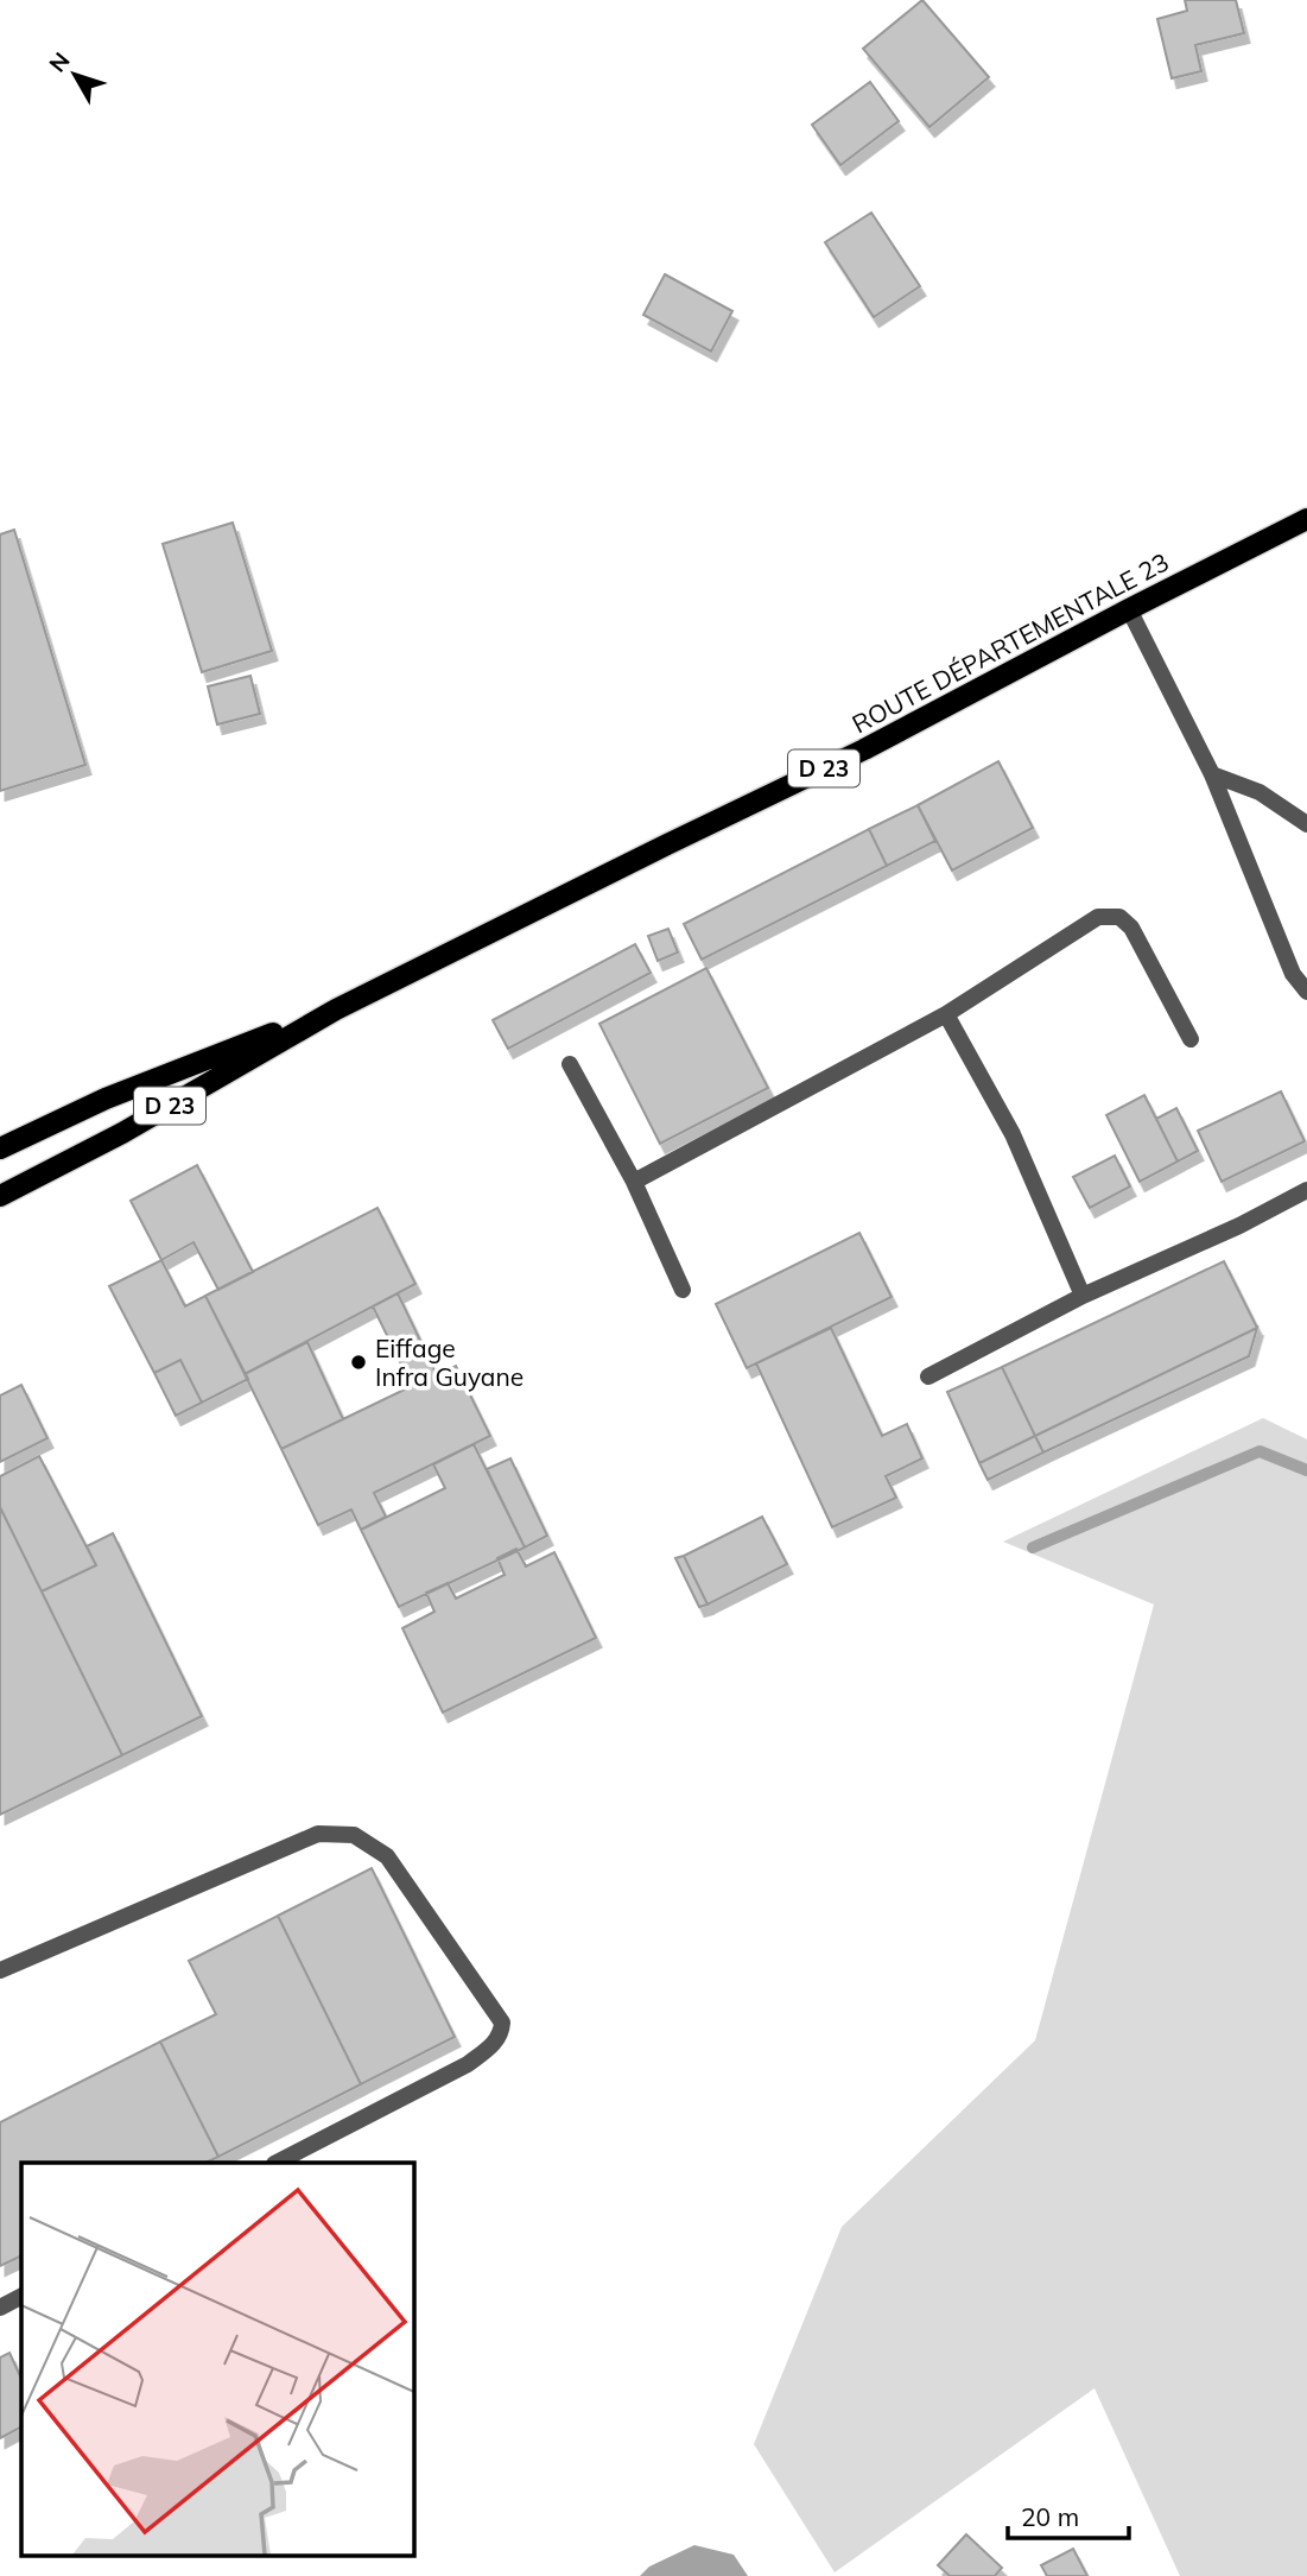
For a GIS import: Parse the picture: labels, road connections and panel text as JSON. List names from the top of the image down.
{
  "streets": {
    "main road": ["ROUTE DÉPARTEMENTALE 23", "D 23"]
  },
  "crossings": [
    ["ROUTE DÉPARTEMENTALE 23", "D 23"]
  ],
  "places": ["Eiffage Infra Guyane"],
  "scale_bar": "20 m",
  "north": "top left"
}
